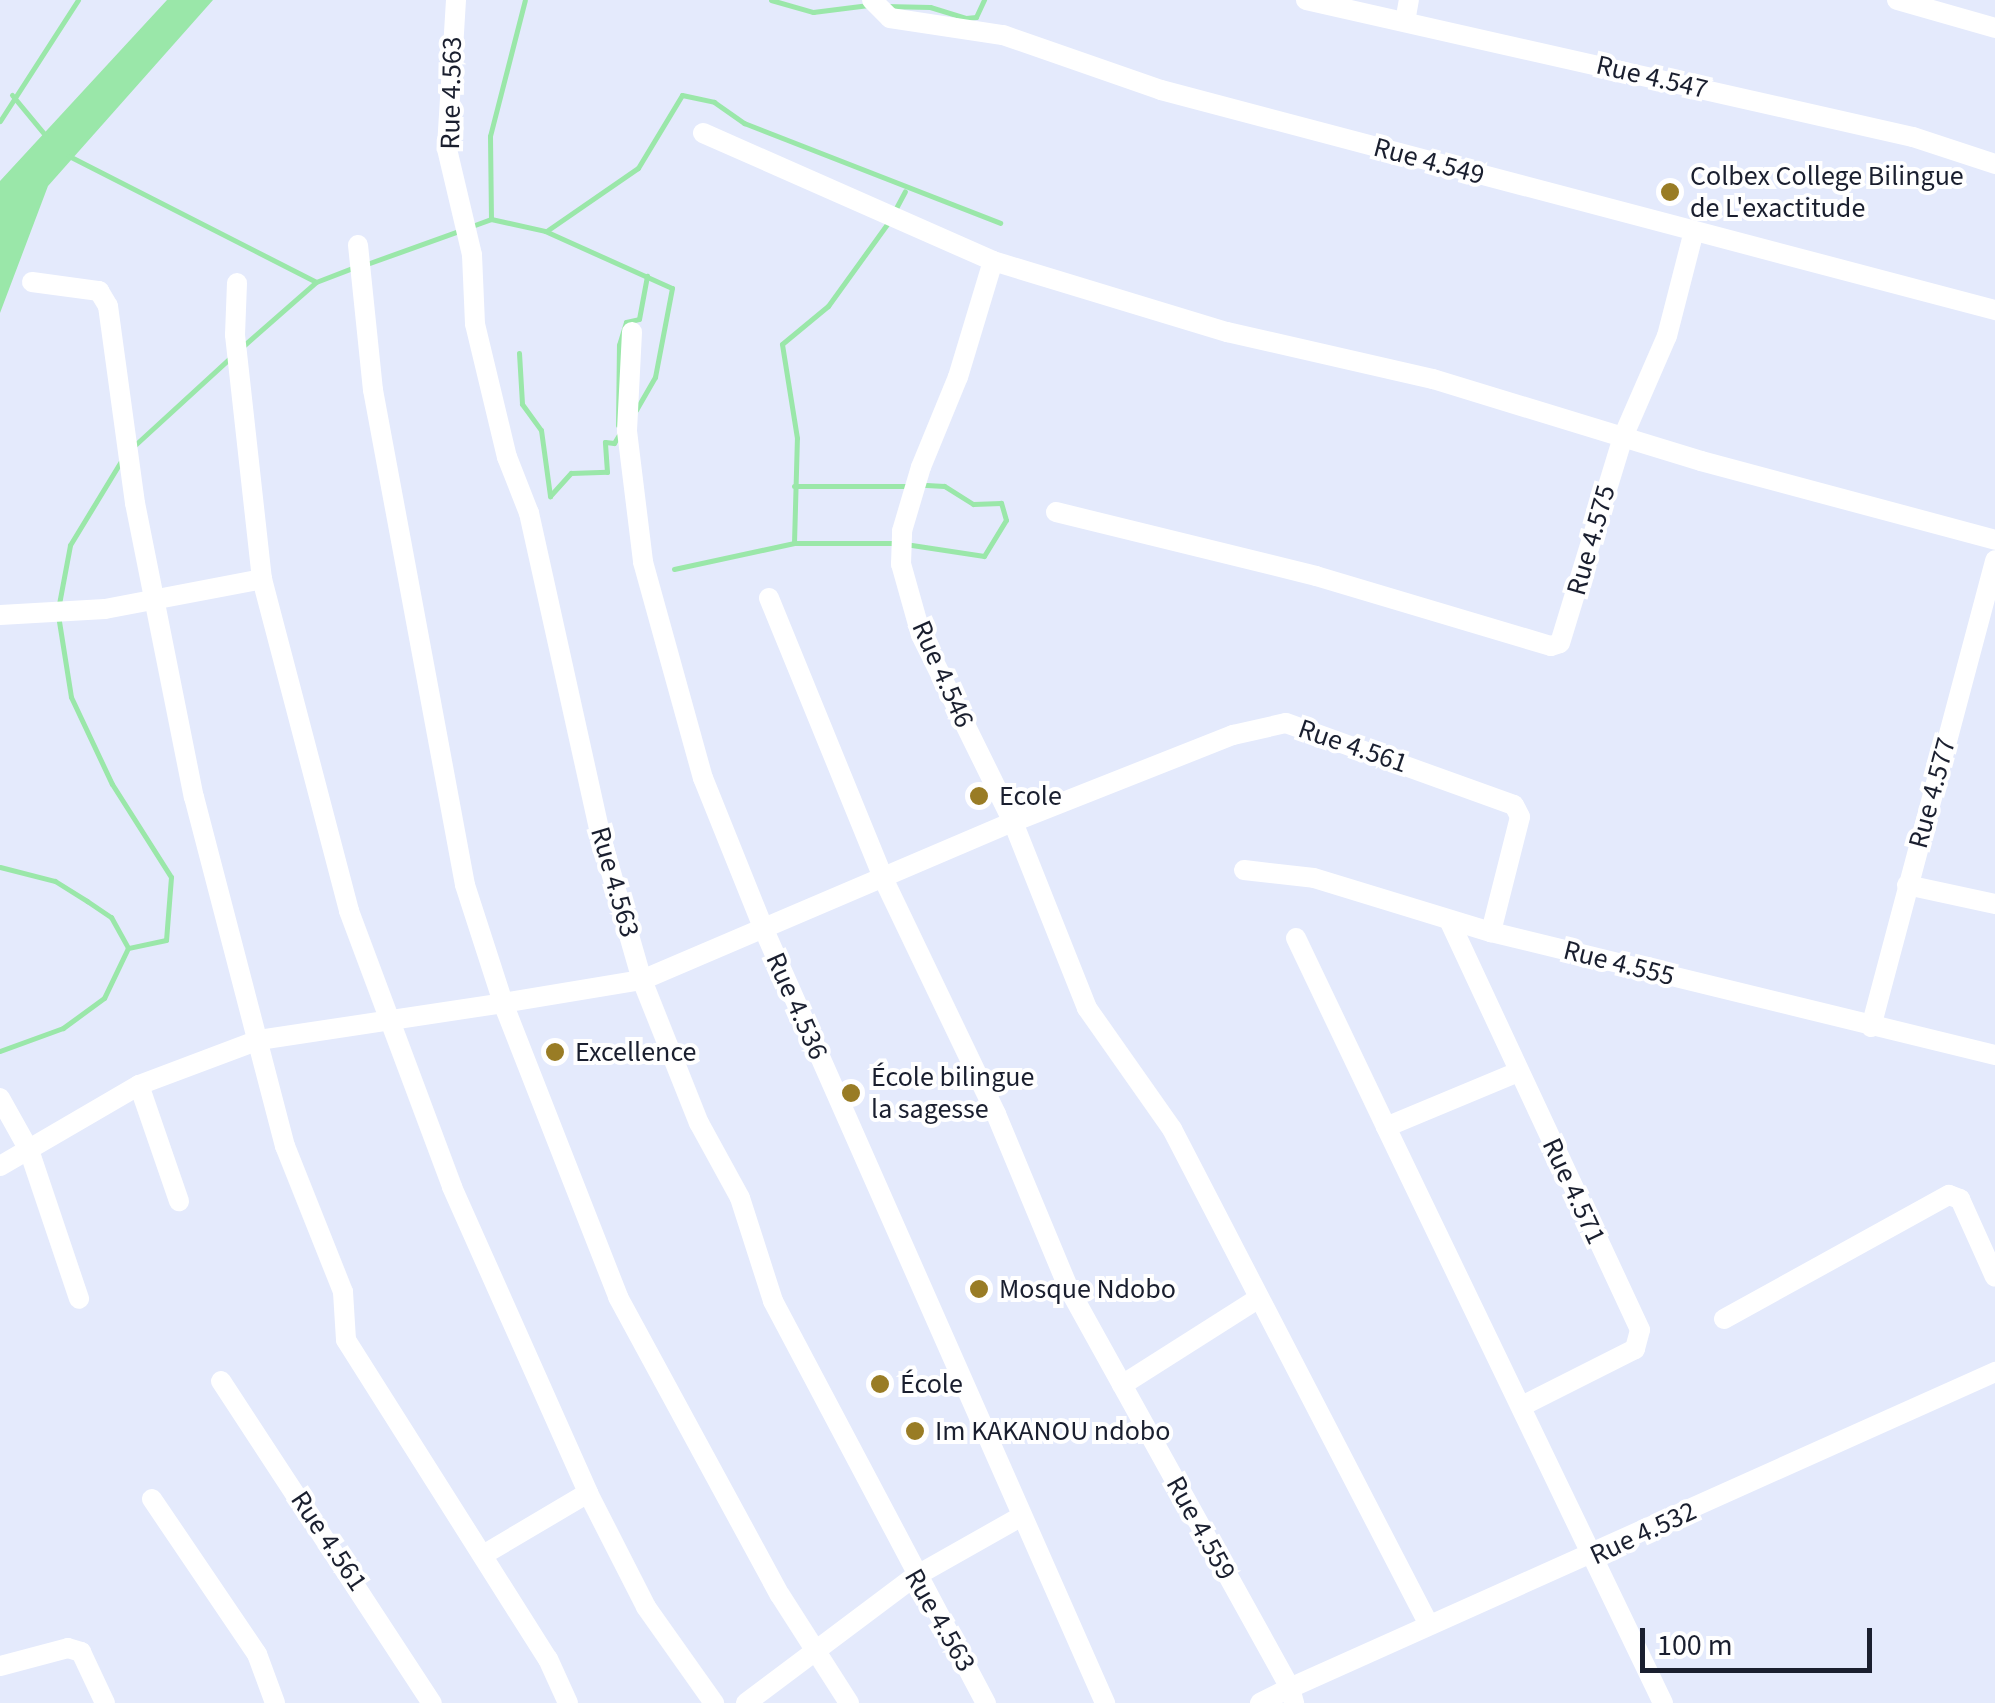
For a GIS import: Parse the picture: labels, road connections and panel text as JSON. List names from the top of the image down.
{
  "streets": {
    "street": [
      "Rue 4.547",
      "Rue 4.563",
      "Rue 4.549",
      "Rue 4.575",
      "Rue 4.546",
      "Rue 4.561",
      "Rue 4.577",
      "Rue 4.555",
      "Rue 4.536",
      "Rue 4.571",
      "Rue 4.559",
      "Rue 4.532"
    ]
  },
  "crossings": [
    ["Rue 4.549", "Rue 4.575"],
    ["Rue 4.546", "Rue 4.561"],
    ["Rue 4.546", "Rue 4.532"],
    ["Rue 4.561", "Rue 4.555"],
    ["Rue 4.577", "Rue 4.555"],
    ["Rue 4.555", "Rue 4.571"],
    ["Rue 4.559", "Rue 4.532"]
  ],
  "places": [
    "Colbex College Bilingue de L'exactitude",
    "Ecole",
    "Excellence",
    "École bilingue la sagesse",
    "Mosque Ndobo",
    "École",
    "Im KAKANOU ndobo"
  ],
  "scale_bar": "100 m"
}
